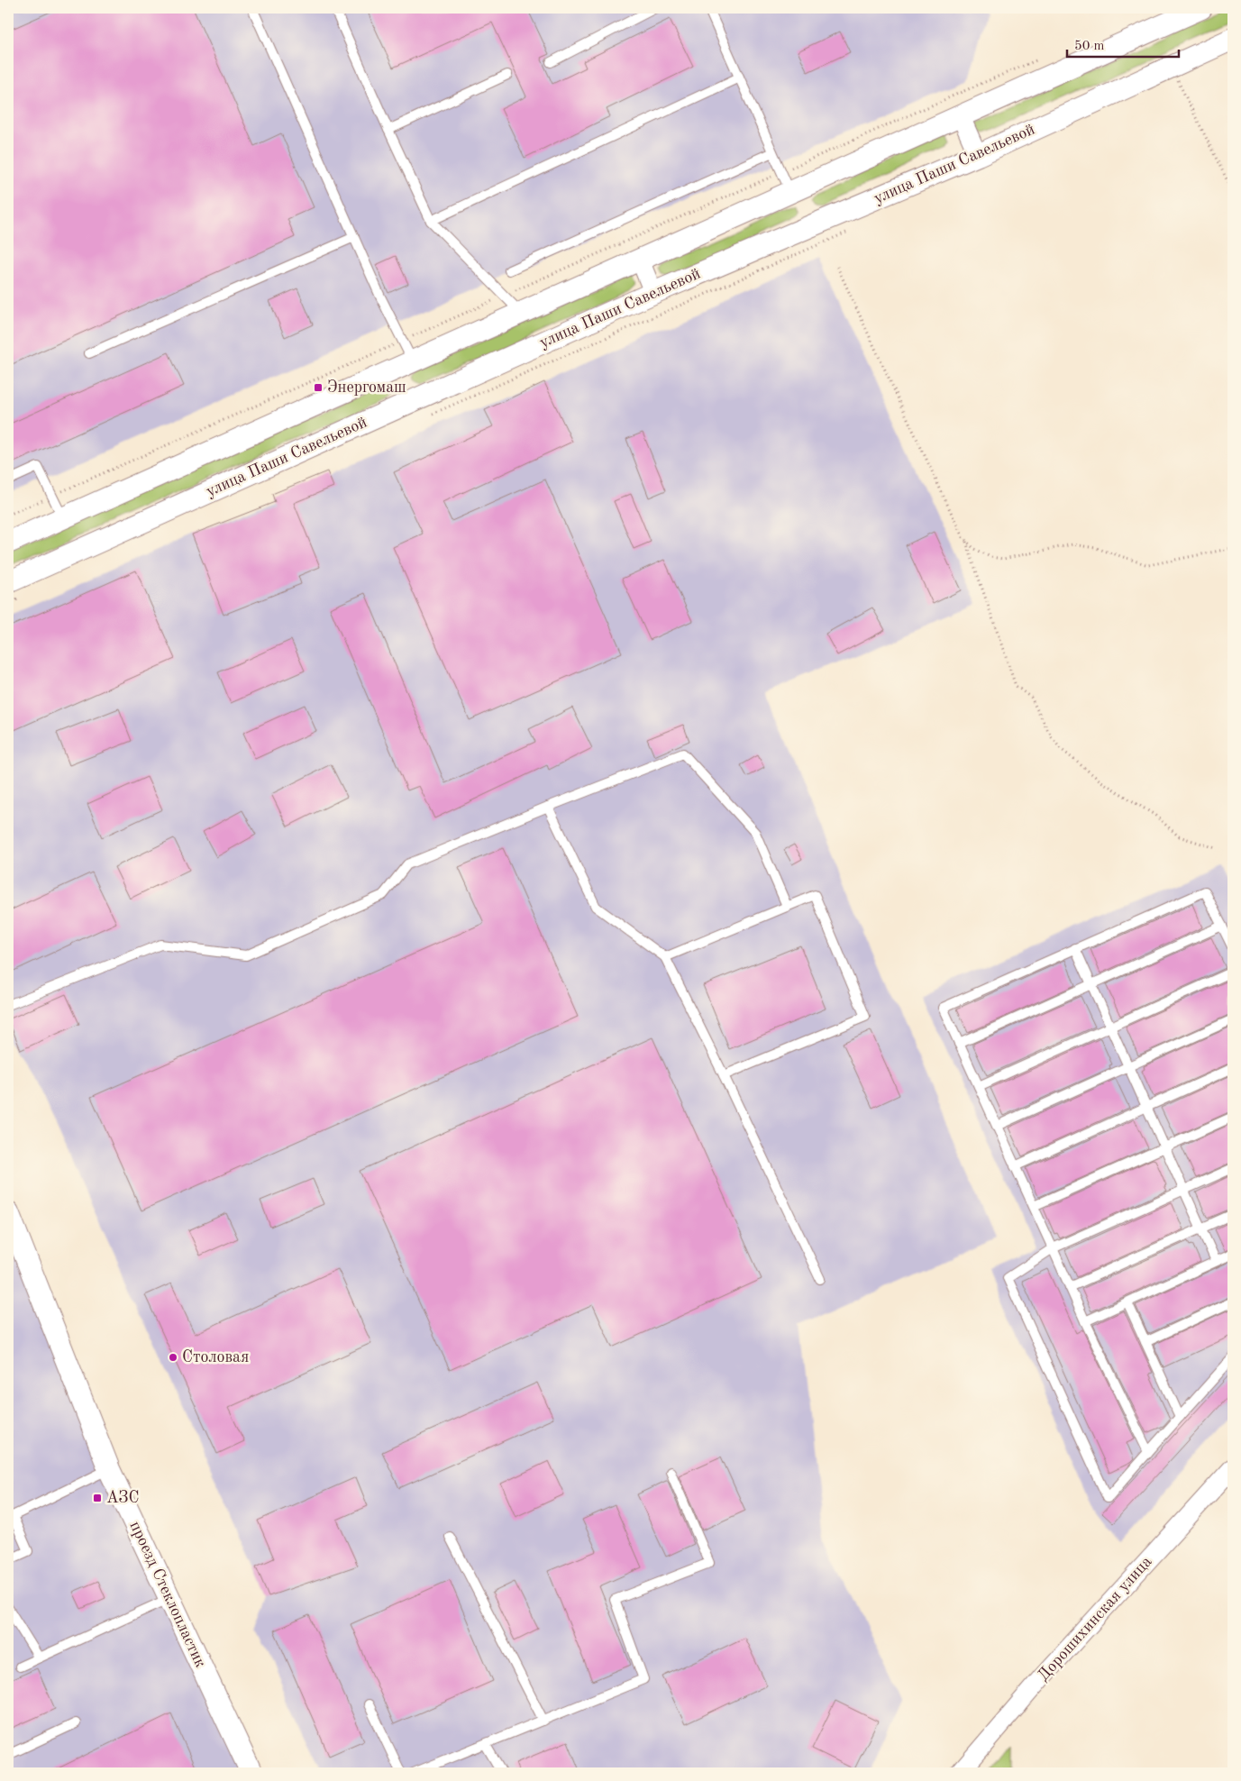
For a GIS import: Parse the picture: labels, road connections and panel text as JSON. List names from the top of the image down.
{
  "streets": {
    "street": ["улица Паши Савельевой", "проезд Стеклопластик", "Дорошихинская улица"]
  },
  "places": {
    "transit": ["Энергомаш", "АЗС"],
    "other": ["Столовая"]
  },
  "scale_bar": "50 m"
}
